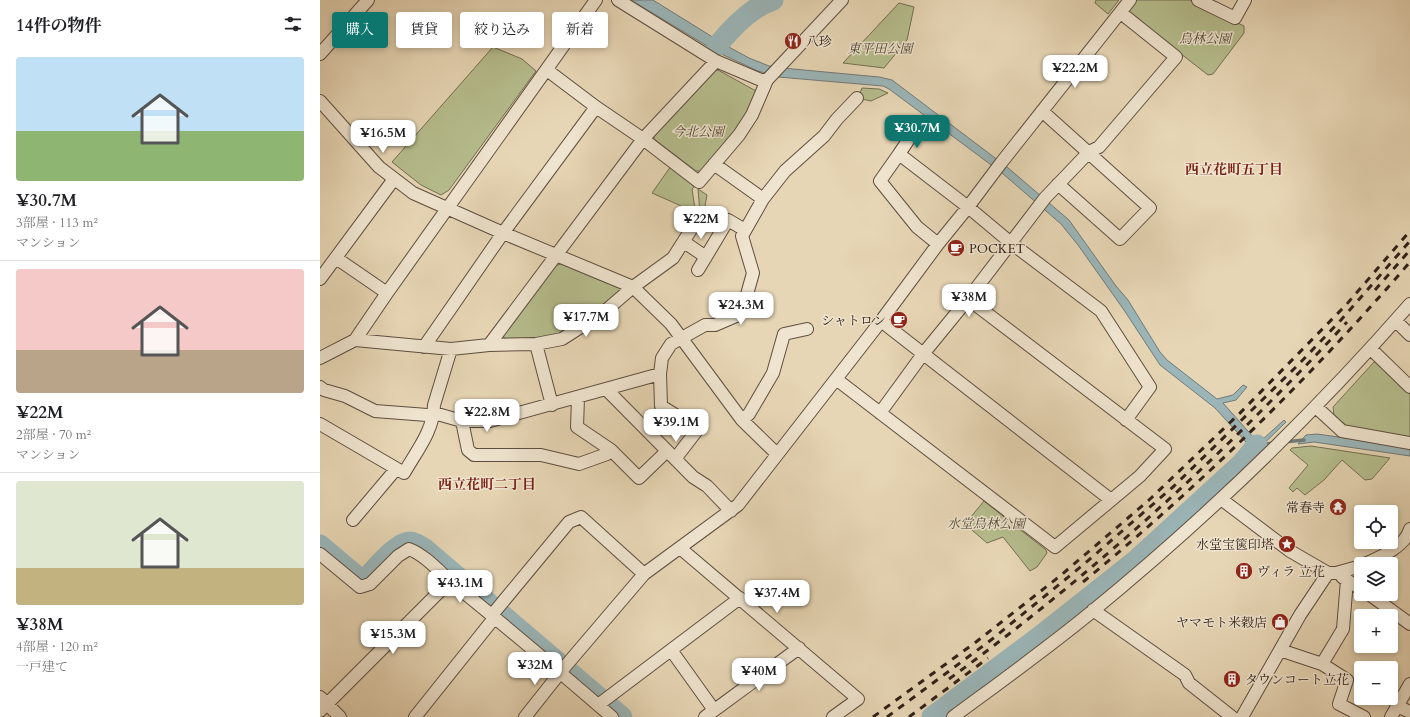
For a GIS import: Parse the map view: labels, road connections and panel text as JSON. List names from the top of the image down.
{
  "districts": ["西立花町五丁目", "西立花町二丁目"],
  "parks": [
    "鳥林公園",
    "東平田公園",
    "今北公園",
    "水堂鳥林公園"
  ],
  "places": {
    "restaurant": ["八珍"],
    "cafe": ["POCKET", "シャトロン"],
    "temple": ["常春寺"],
    "place": ["水堂宝篋印塔"],
    "building": ["ヴィラ 立花", "タウンコート立花"],
    "shop": ["ヤマモト米穀店"]
  },
  "page": {
    "heading": "14件の物件",
    "chip": [
      "購入",
      "賃貸",
      "絞り込み",
      "新着"
    ],
    "list": [
      {
        "name": "¥30.7M",
        "note": "3部屋 · 113 m² · マンション"
      },
      {
        "name": "¥22M",
        "note": "2部屋 · 70 m² · マンション"
      },
      {
        "name": "¥38M",
        "note": "4部屋 · 120 m² · 一戸建て"
      }
    ],
    "price": [
      "¥22.2M",
      "¥30.7M",
      "¥16.5M",
      "¥22M",
      "¥38M",
      "¥24.3M",
      "¥17.7M",
      "¥22.8M",
      "¥39.1M",
      "¥43.1M",
      "¥37.4M",
      "¥15.3M",
      "¥32M",
      "¥40M"
    ],
    "map_buttons": ["+", "−"]
  }
}
